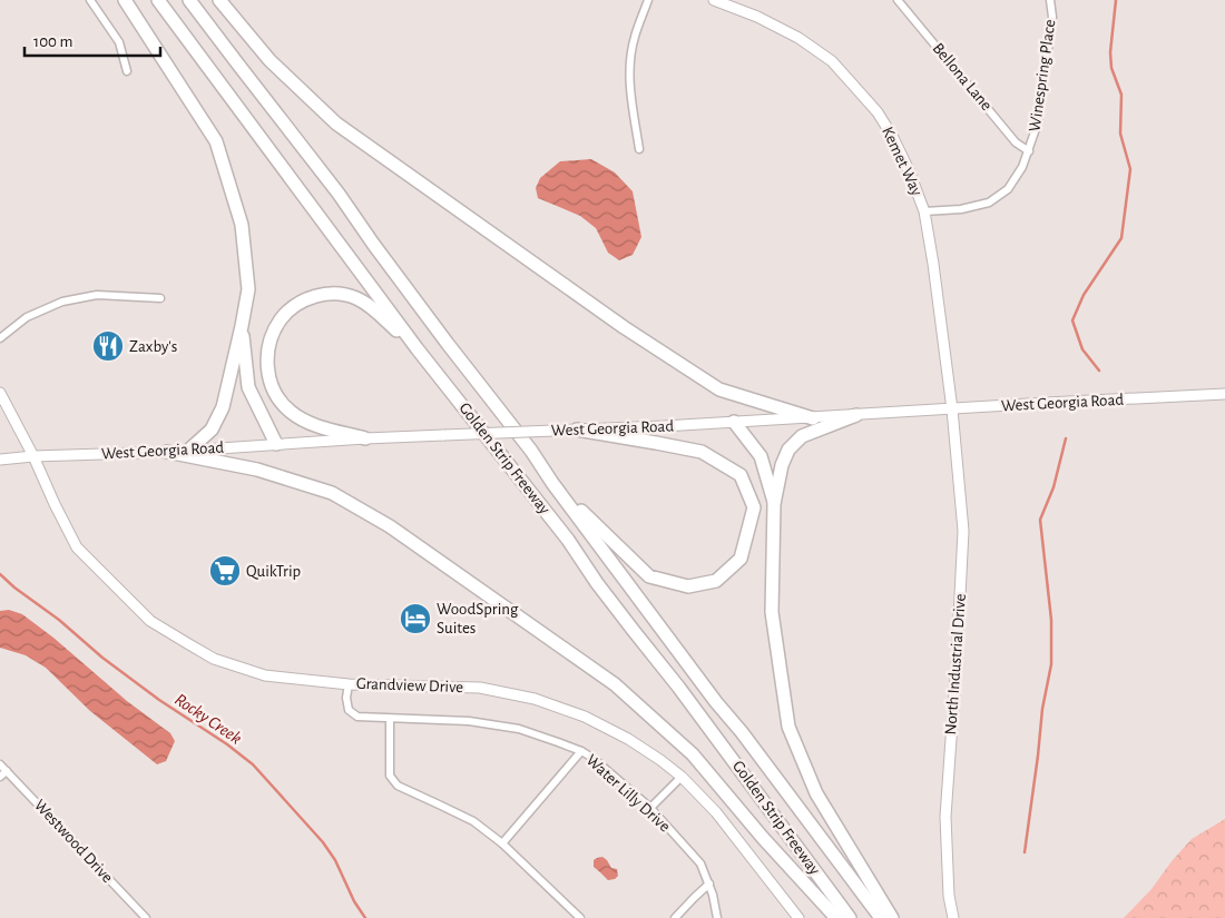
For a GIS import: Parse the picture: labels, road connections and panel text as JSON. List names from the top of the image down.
{
  "streets": {
    "highway": ["Golden Strip Freeway"],
    "street": [
      "Winespring Place",
      "Bellona Lane",
      "Kemet Way",
      "West Georgia Road",
      "North Industrial Drive",
      "Grandview Drive",
      "Water Lilly Drive",
      "Westwood Drive"
    ]
  },
  "crossings": [
    ["Winespring Place", "Bellona Lane"],
    ["Winespring Place", "Kemet Way"],
    ["Kemet Way", "West Georgia Road"],
    ["Kemet Way", "North Industrial Drive"],
    ["West Georgia Road", "North Industrial Drive"],
    ["West Georgia Road", "Grandview Drive"],
    ["Grandview Drive", "Water Lilly Drive"]
  ],
  "water": ["Rocky Creek"],
  "places": {
    "restaurant": ["Zaxby's"],
    "supermarket": ["QuikTrip"],
    "hotel": ["WoodSpring Suites"]
  },
  "scale_bar": "100 m"
}
